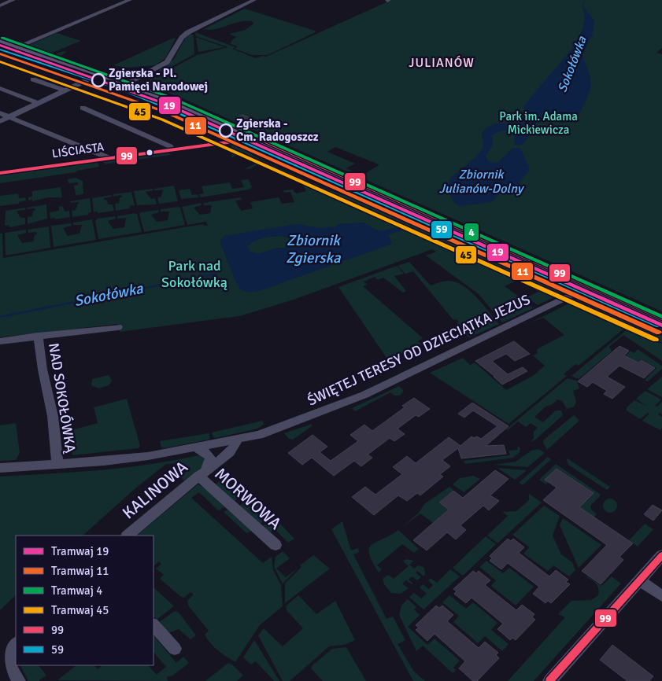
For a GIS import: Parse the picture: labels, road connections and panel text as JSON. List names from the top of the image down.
{
  "streets": {
    "street": [
      "LIŚCIASTA",
      "ŚWIĘTEJ TERESY OD DZIECIĄTKA JEZUS",
      "NAD SOKOŁÓWKĄ",
      "KALINOWA",
      "MORWOWA"
    ]
  },
  "crossings": [
    ["ŚWIĘTEJ TERESY OD DZIECIĄTKA JEZUS", "NAD SOKOŁÓWKĄ"],
    ["ŚWIĘTEJ TERESY OD DZIECIĄTKA JEZUS", "KALINOWA"],
    ["KALINOWA", "MORWOWA"]
  ],
  "districts": ["JULIANÓW"],
  "water": ["Sokołówka", "Zbiornik Julianów-Dolny", "Zbiornik Zgierska"],
  "parks": ["Park im. Adama Mickiewicza", "Park nad Sokołówką"],
  "places": ["Zgierska - Pl. Pamięci Narodowej", "Zgierska - Cm. Radogoszcz"],
  "lines": [
    "tram line 4",
    "tram line 19",
    "transit line 59",
    "tram line 11",
    "tram line 45",
    "transit line 99"
  ],
  "legend": [
    "Tramwaj 19",
    "Tramwaj 11",
    "Tramwaj 4",
    "Tramwaj 45",
    "99",
    "59"
  ]
}
